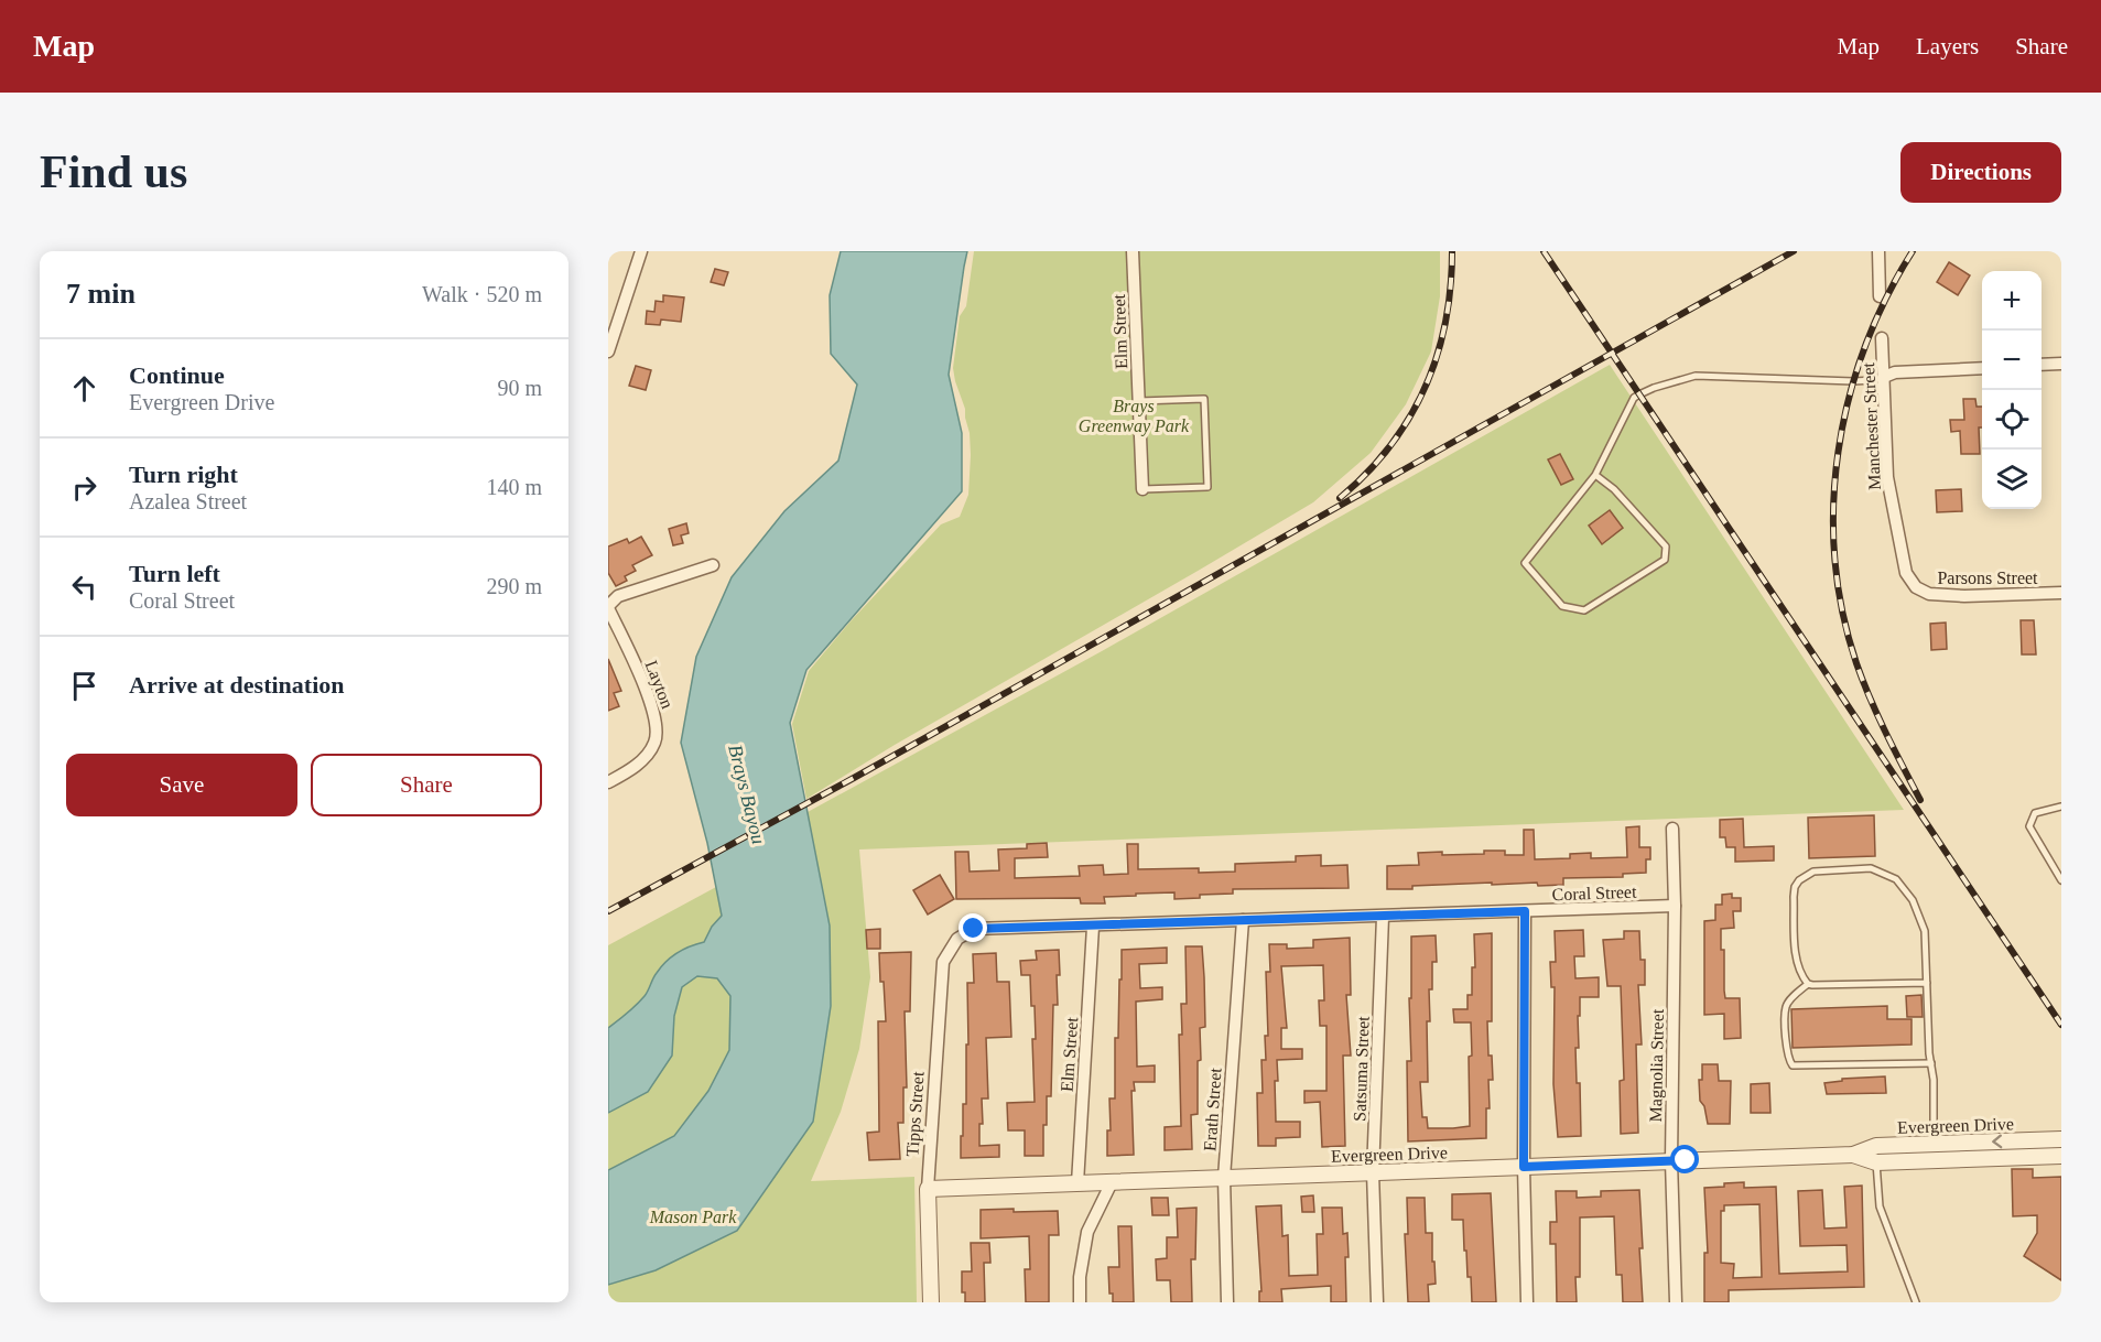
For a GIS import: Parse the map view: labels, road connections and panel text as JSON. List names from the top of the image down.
{
  "streets": {
    "street": [
      "Elm Street",
      "Manchester Street",
      "Parsons Street",
      "Layton",
      "Coral Street",
      "Magnolia Street",
      "Satsuma Street",
      "Erath Street",
      "Tipps Street",
      "Evergreen Drive"
    ]
  },
  "crossings": [
    ["Elm Street", "Coral Street"],
    ["Elm Street", "Evergreen Drive"],
    ["Manchester Street", "Parsons Street"],
    ["Coral Street", "Magnolia Street"],
    ["Coral Street", "Satsuma Street"],
    ["Coral Street", "Erath Street"],
    ["Coral Street", "Tipps Street"],
    ["Magnolia Street", "Evergreen Drive"],
    ["Satsuma Street", "Evergreen Drive"],
    ["Erath Street", "Evergreen Drive"],
    ["Tipps Street", "Evergreen Drive"]
  ],
  "water": ["Brays Bayou"],
  "parks": ["Brays Greenway Park", "Mason Park"],
  "page": {
    "header": "Map",
    "nav": ["Map", "Layers", "Share"],
    "buttons": [
      "Directions",
      ["Save", "Share"]
    ],
    "title": "Find us",
    "heading": ["7 min", "Walk · 520 m"],
    "map_buttons": ["+", "−"],
    "list": [
      ["Continue", "Evergreen Drive", "90 m"],
      ["Turn right", "Azalea Street", "140 m"],
      ["Turn left", "Coral Street", "290 m"],
      "Arrive at destination"
    ]
  }
}
